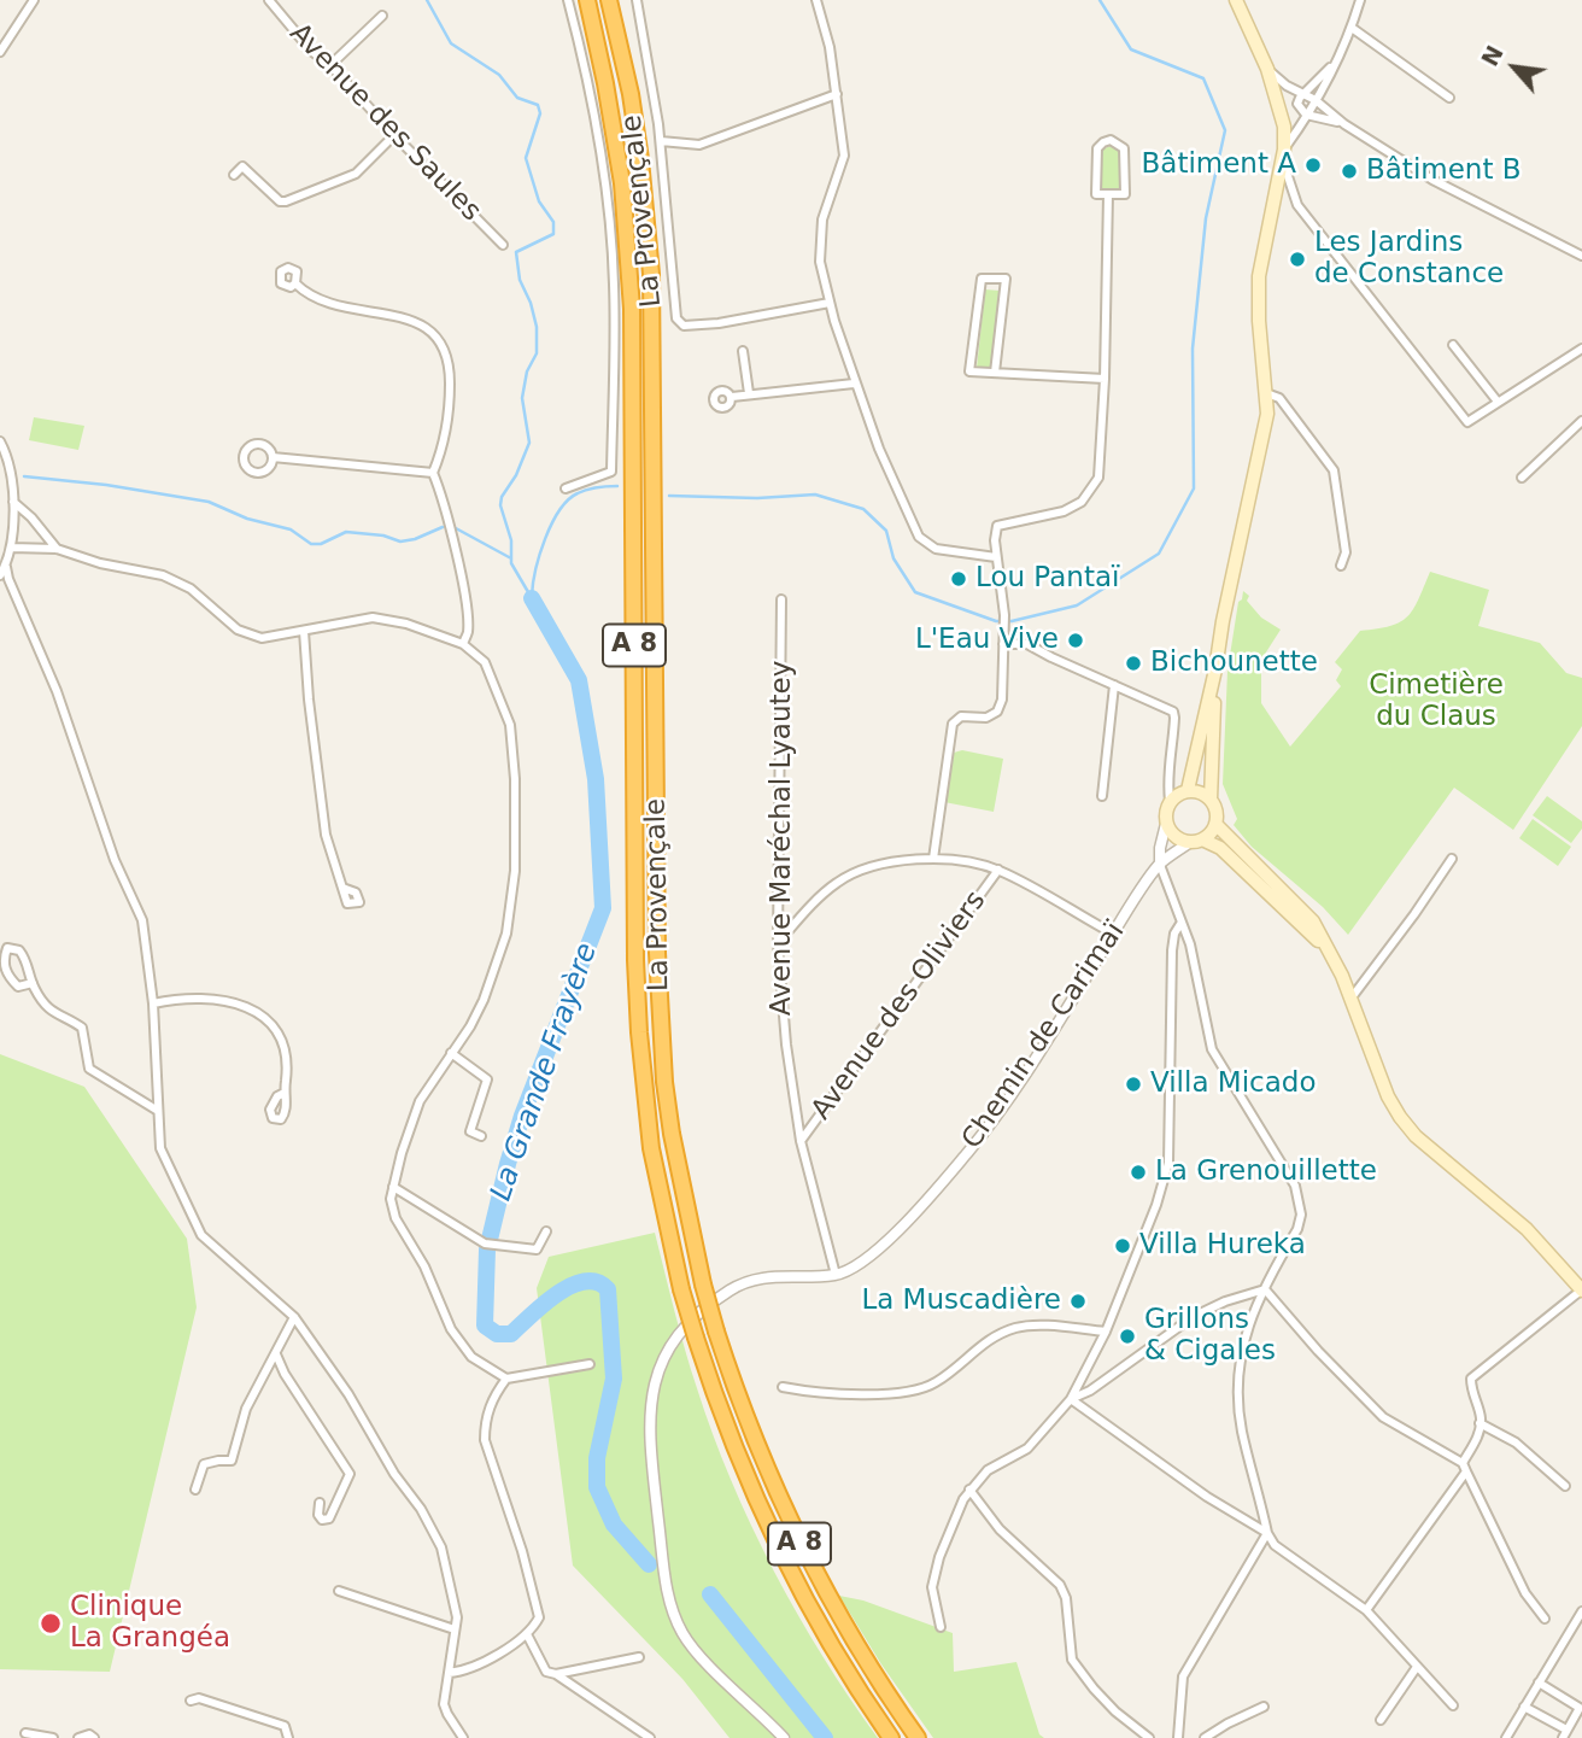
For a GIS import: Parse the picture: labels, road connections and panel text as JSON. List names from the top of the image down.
{
  "streets": {
    "highway": ["La Provençale", "A 8"],
    "street": [
      "Avenue des Saules",
      "Avenue Maréchal Lyautey",
      "Avenue des Oliviers",
      "Chemin de Carimaï"
    ]
  },
  "crossings": [
    ["Avenue Maréchal Lyautey", "Avenue des Oliviers"],
    ["Avenue Maréchal Lyautey", "Chemin de Carimaï"]
  ],
  "water": ["La Grande Frayère"],
  "parks": ["Cimetière du Claus"],
  "places": [
    "Bâtiment A",
    "Bâtiment B",
    "Les Jardins de Constance",
    "Lou Pantaï",
    "L'Eau Vive",
    "Bichounette",
    "Villa Micado",
    "La Grenouillette",
    "Villa Hureka",
    "La Muscadière",
    "Grillons & Cigales",
    "Clinique La Grangéa"
  ],
  "north": "top left"
}
